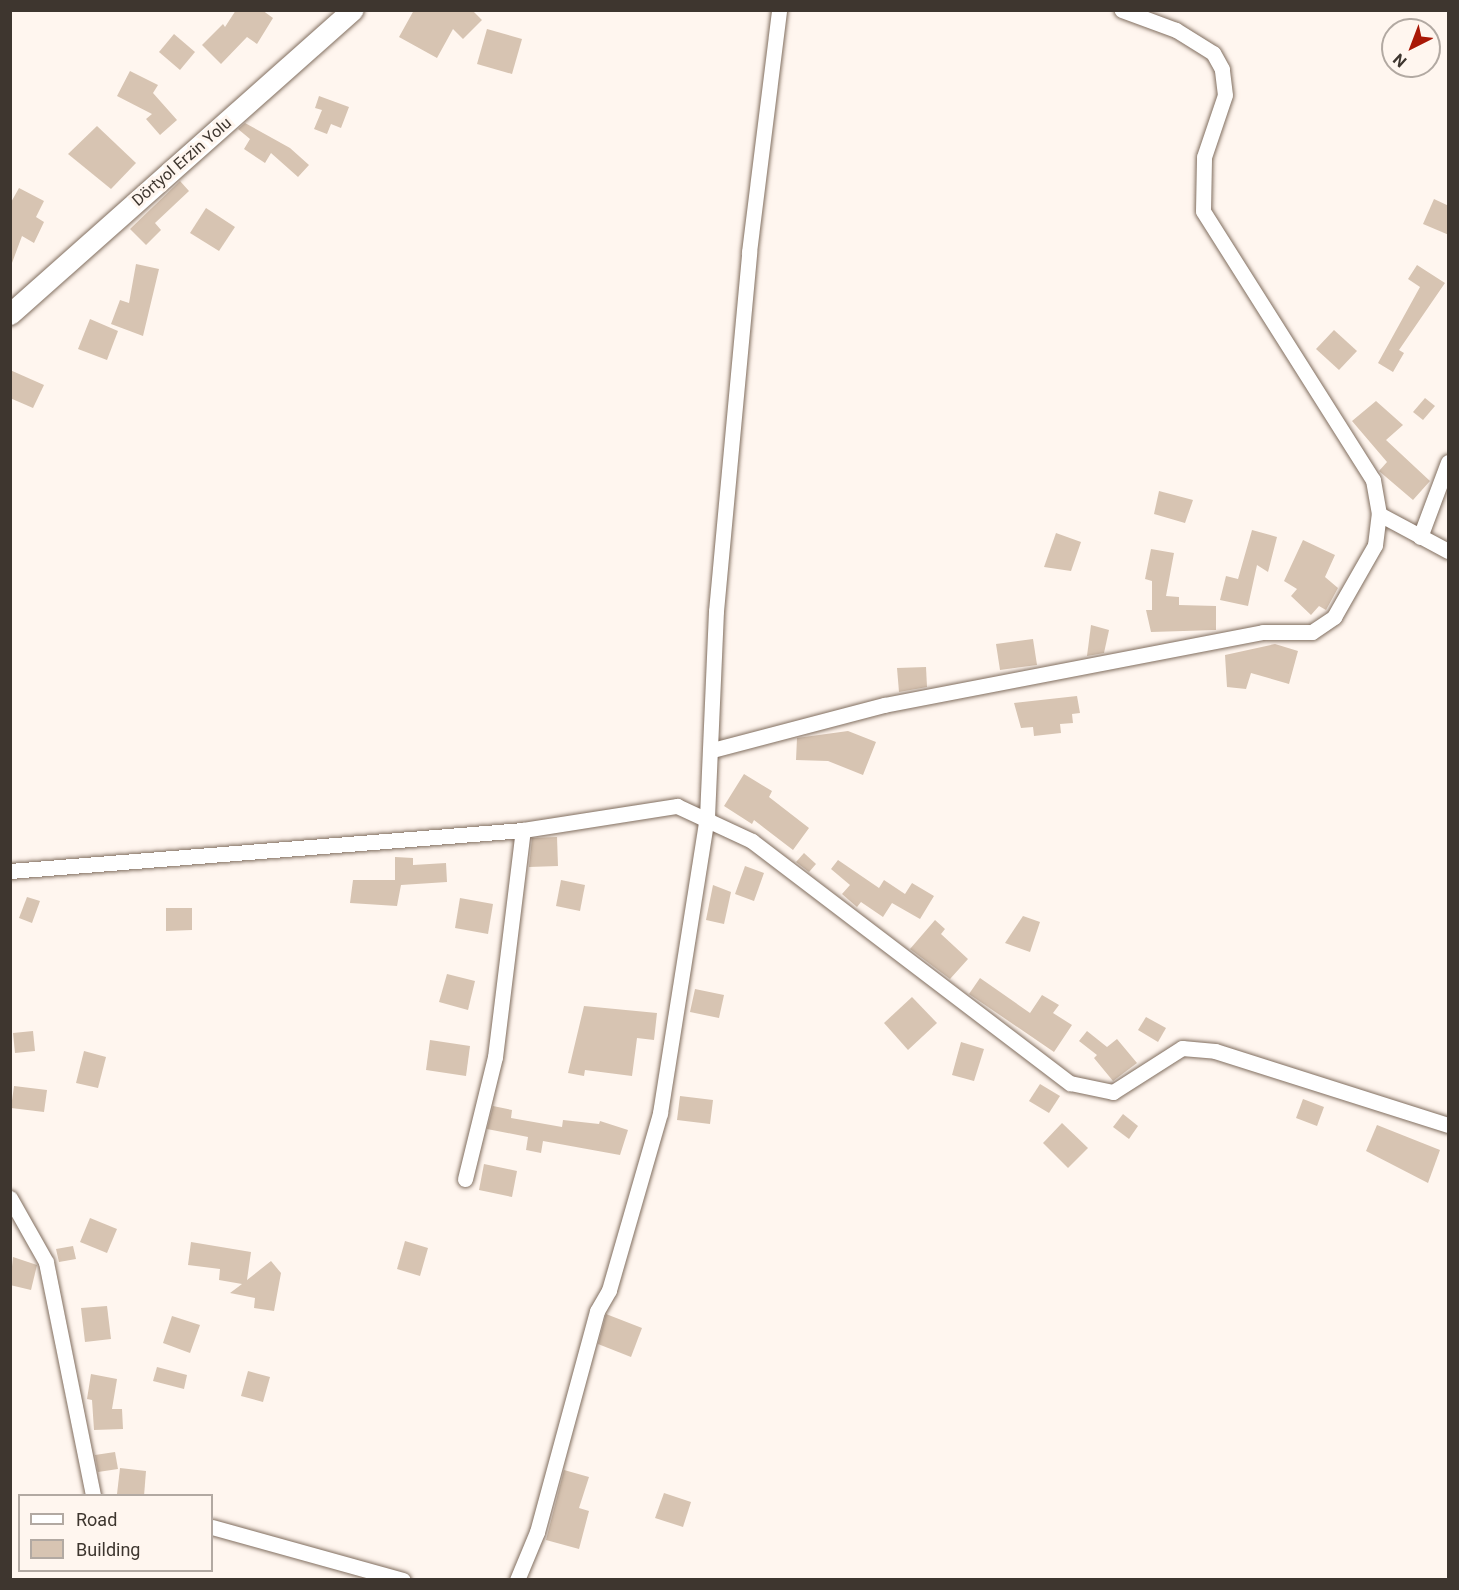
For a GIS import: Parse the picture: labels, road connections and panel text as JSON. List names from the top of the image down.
{
  "streets": {
    "main road": ["Dörtyol Erzin Yolu"]
  },
  "legend": ["Road", "Building"],
  "north": "bottom left"
}
